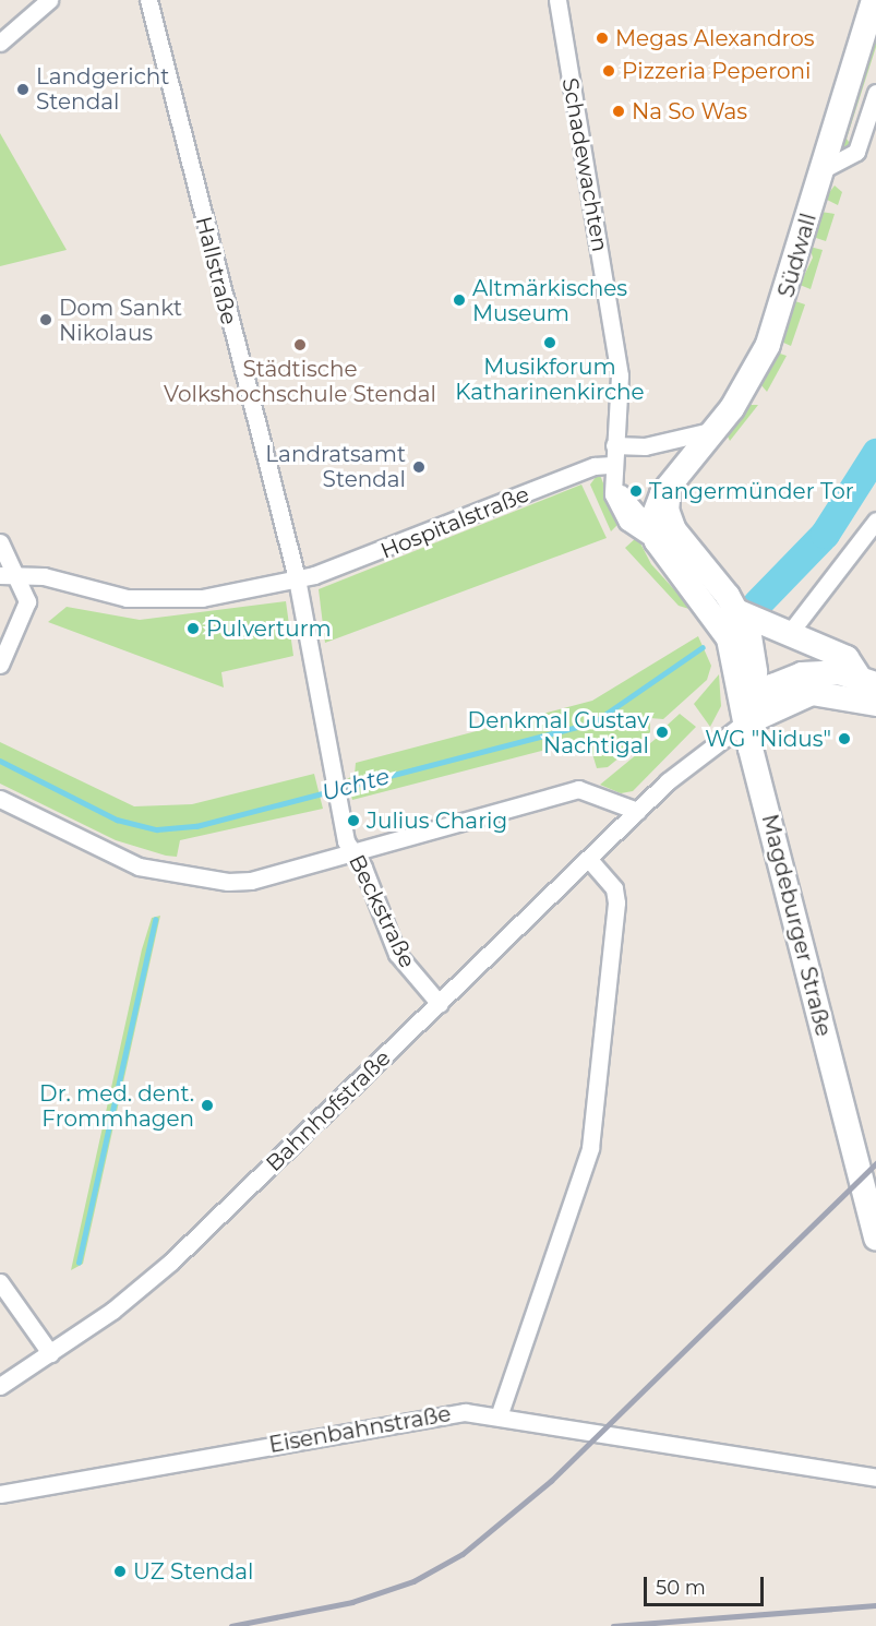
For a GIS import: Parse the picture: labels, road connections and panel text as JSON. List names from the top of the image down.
{
  "streets": {
    "main road": ["Südwall", "Magdeburger Straße"],
    "street": [
      "Schadewachten",
      "Hallstraße",
      "Hospitalstraße",
      "Beckstraße",
      "Bahnhofstraße",
      "Eisenbahnstraße"
    ]
  },
  "crossings": [
    ["Schadewachten", "Südwall"],
    ["Schadewachten", "Hospitalstraße"],
    ["Hallstraße", "Hospitalstraße"],
    ["Hallstraße", "Beckstraße"],
    ["Hospitalstraße", "Beckstraße"],
    ["Beckstraße", "Bahnhofstraße"],
    ["Magdeburger Straße", "Bahnhofstraße"]
  ],
  "water": ["Uchte"],
  "places": [
    "Megas Alexandros",
    "Pizzeria Peperoni",
    "Landgericht Stendal",
    "Na So Was",
    "Altmärkisches Museum",
    "Dom Sankt Nikolaus",
    "Musikforum Katharinenkirche",
    "Städtische Volkshochschule Stendal",
    "Landratsamt Stendal",
    "Tangermünder Tor",
    "Pulverturm",
    "Denkmal Gustav Nachtigal",
    "WG \"Nidus\"",
    "Julius Charig",
    "Dr. med. dent. Frommhagen",
    "UZ Stendal"
  ],
  "scale_bar": "50 m"
}
